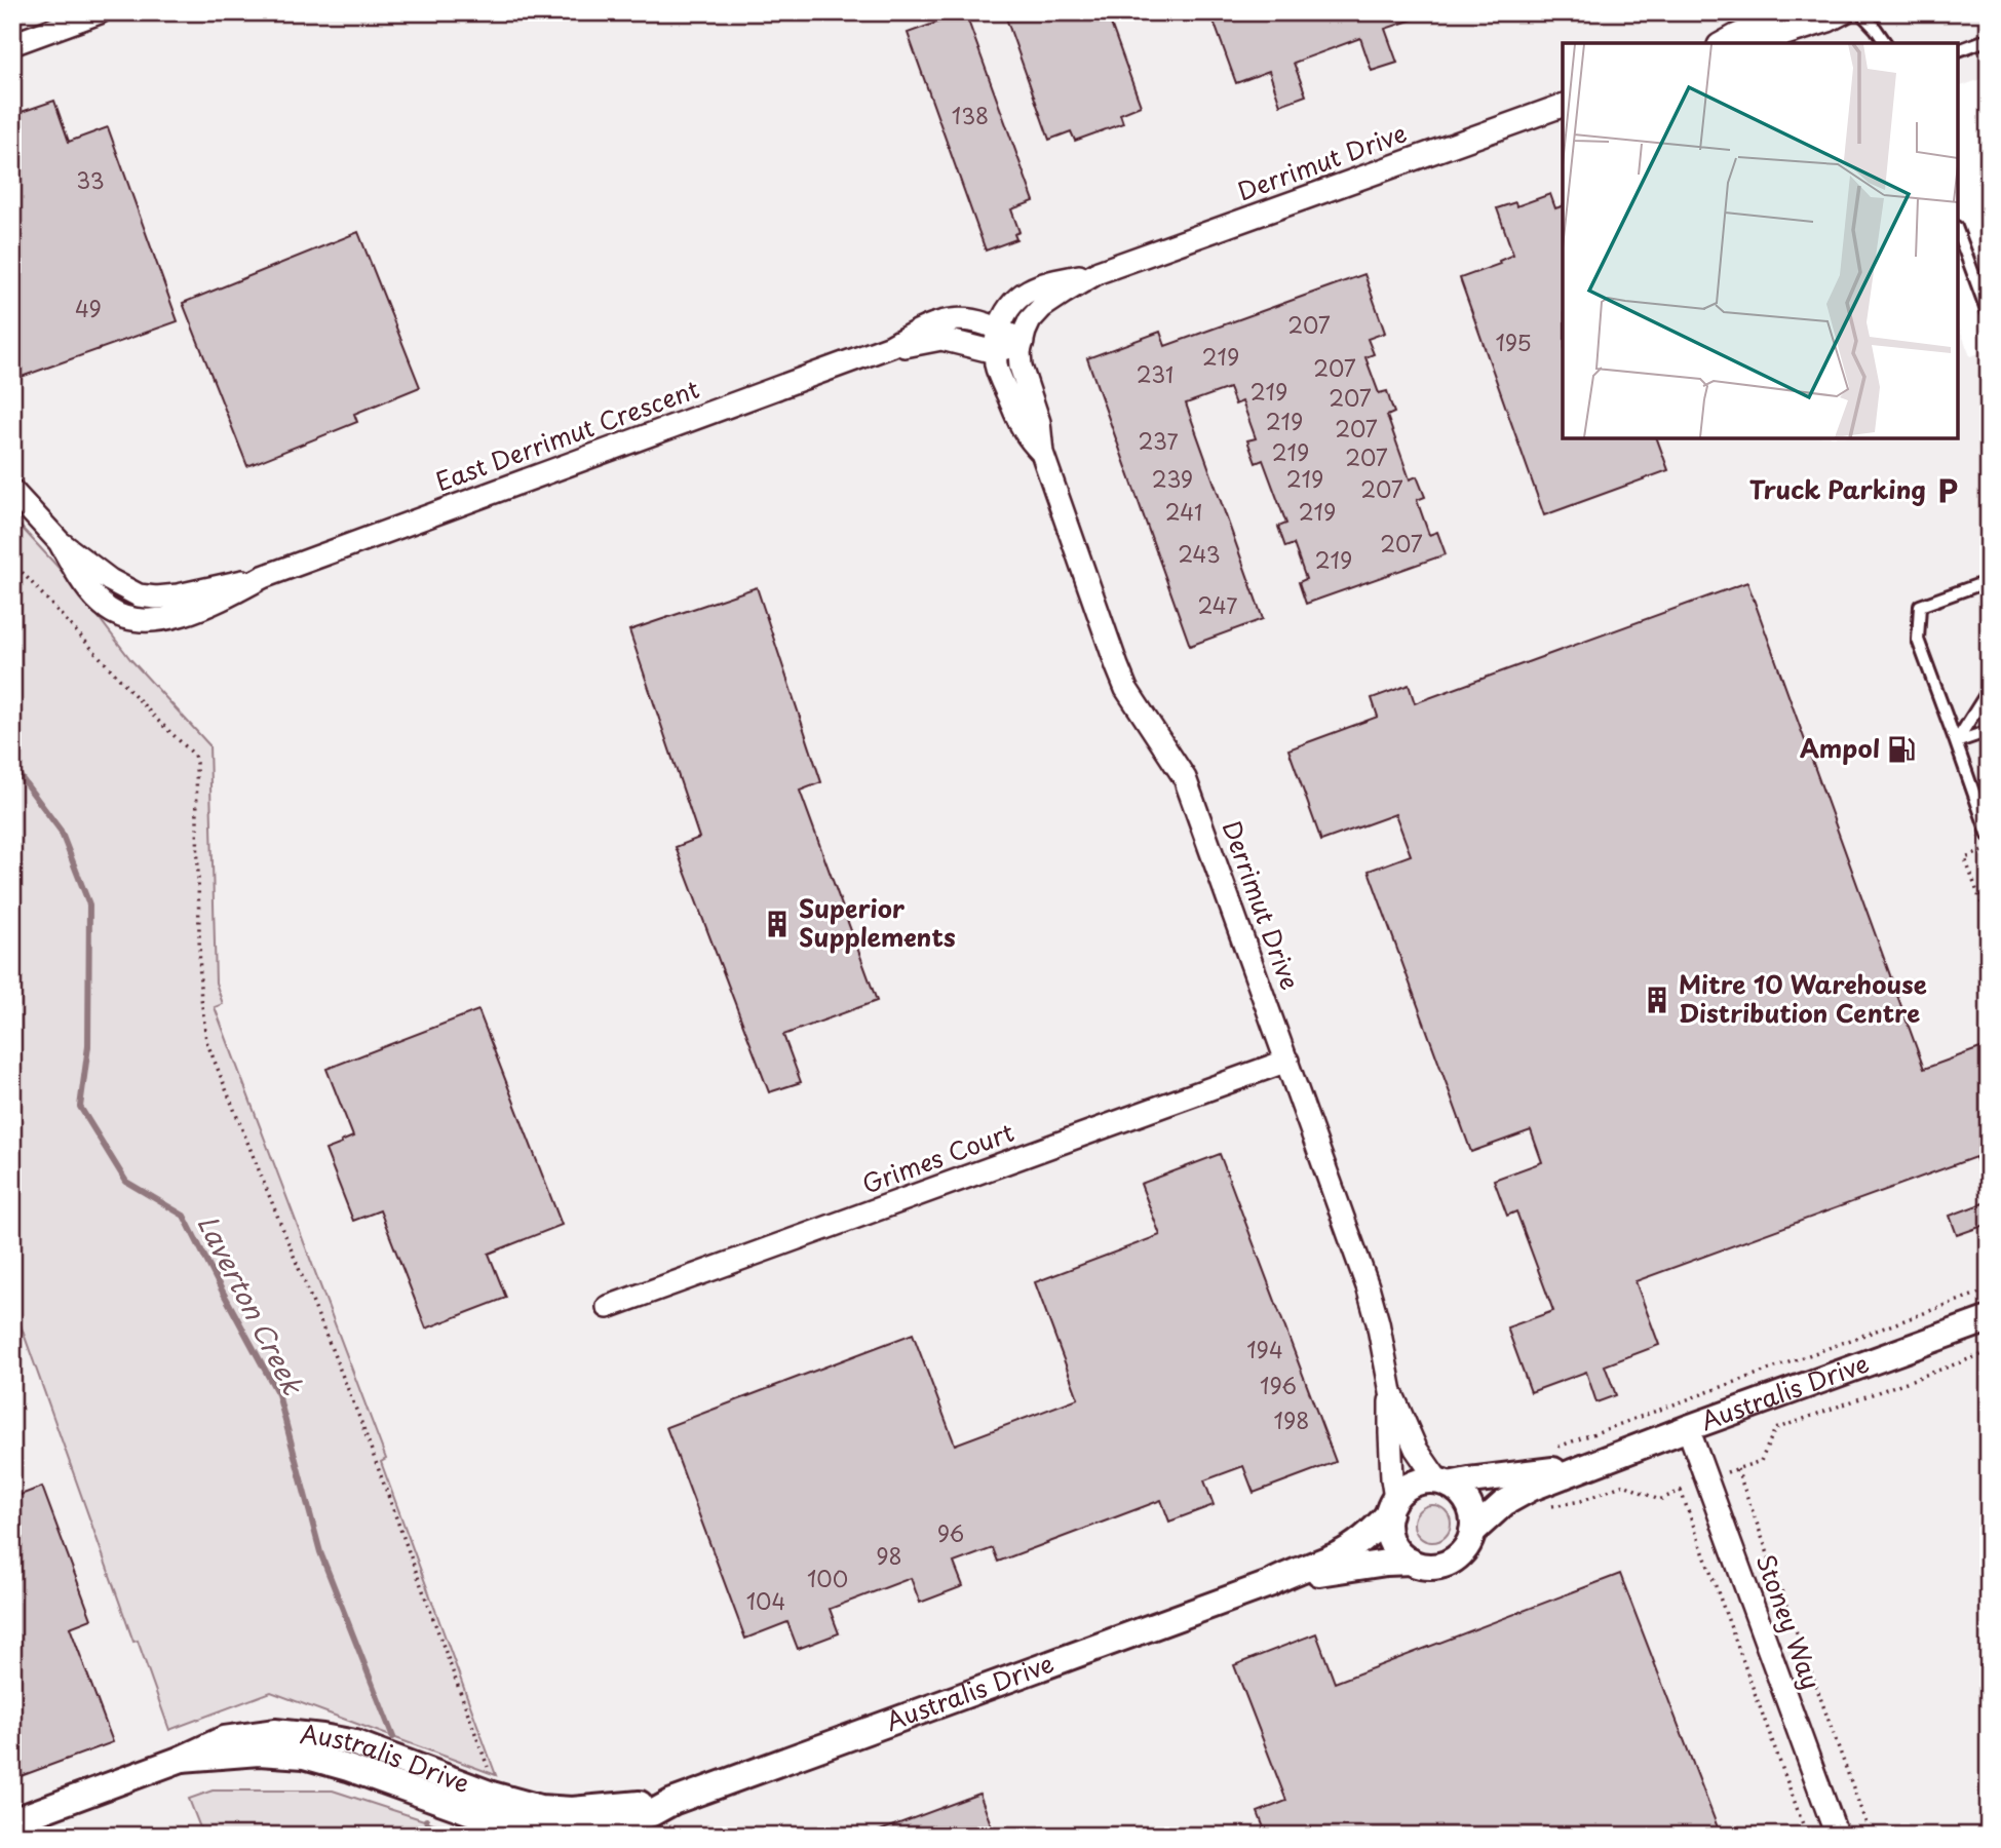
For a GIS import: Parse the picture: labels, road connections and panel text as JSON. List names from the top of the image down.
{
  "streets": {
    "street": [
      "Derrimut Drive",
      "East Derrimut Crescent",
      "Grimes Court",
      "Australis Drive",
      "Stoney Way"
    ]
  },
  "crossings": [
    ["Derrimut Drive", "East Derrimut Crescent"],
    ["Derrimut Drive", "Grimes Court"],
    ["Derrimut Drive", "Australis Drive"],
    ["Australis Drive", "Stoney Way"]
  ],
  "water": ["Laverton Creek"],
  "places": {
    "parking": ["Truck Parking"],
    "fuel station": ["Ampol"],
    "building": ["Superior Supplements", "Mitre 10 Warehouse Distribution Centre"]
  },
  "house_numbers": [
    "138",
    "33",
    "49",
    "207",
    "195",
    "219",
    "207",
    "231",
    "219",
    "207",
    "219",
    "207",
    "237",
    "219",
    "207",
    "239",
    "219",
    "207",
    "241",
    "219",
    "207",
    "243",
    "219",
    "247",
    "194",
    "196",
    "198",
    "96",
    "98",
    "100",
    "104"
  ]
}
